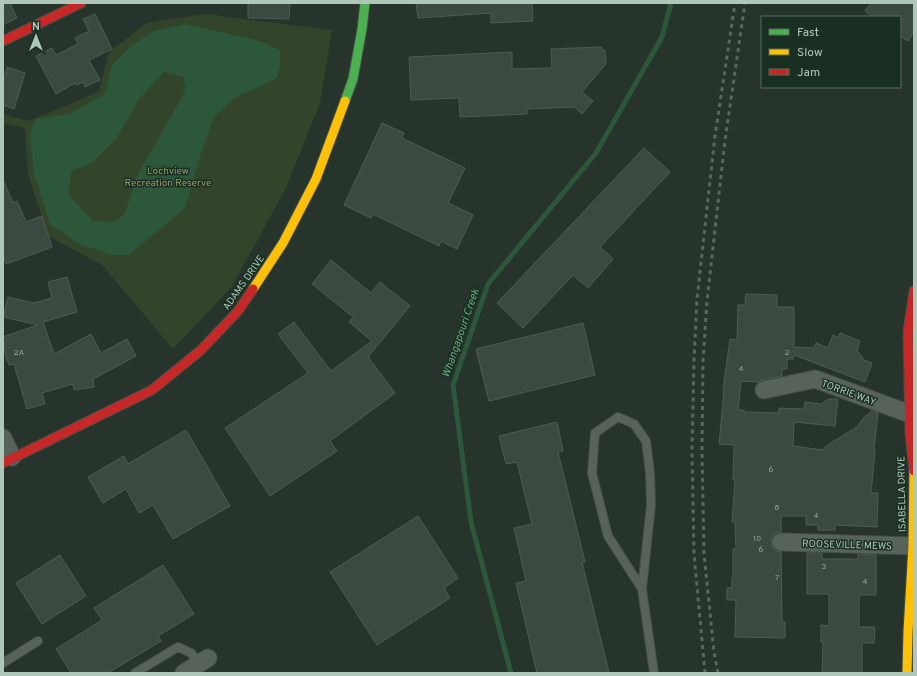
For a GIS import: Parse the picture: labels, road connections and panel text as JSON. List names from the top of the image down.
{
  "streets": {
    "street": [
      "ADAMS DRIVE",
      "TORRIE WAY",
      "ISABELLA DRIVE",
      "ROOSEVILLE MEWS"
    ]
  },
  "crossings": [
    ["TORRIE WAY", "ISABELLA DRIVE"],
    ["ISABELLA DRIVE", "ROOSEVILLE MEWS"]
  ],
  "water": ["Whangapouri Creek"],
  "parks": ["Lochview Recreation Reserve"],
  "house_numbers": [
    "2A",
    "2",
    "4",
    "6",
    "8",
    "4",
    "10",
    "6",
    "3",
    "7",
    "4"
  ],
  "legend": ["Fast", "Slow", "Jam"],
  "north": "top"
}
